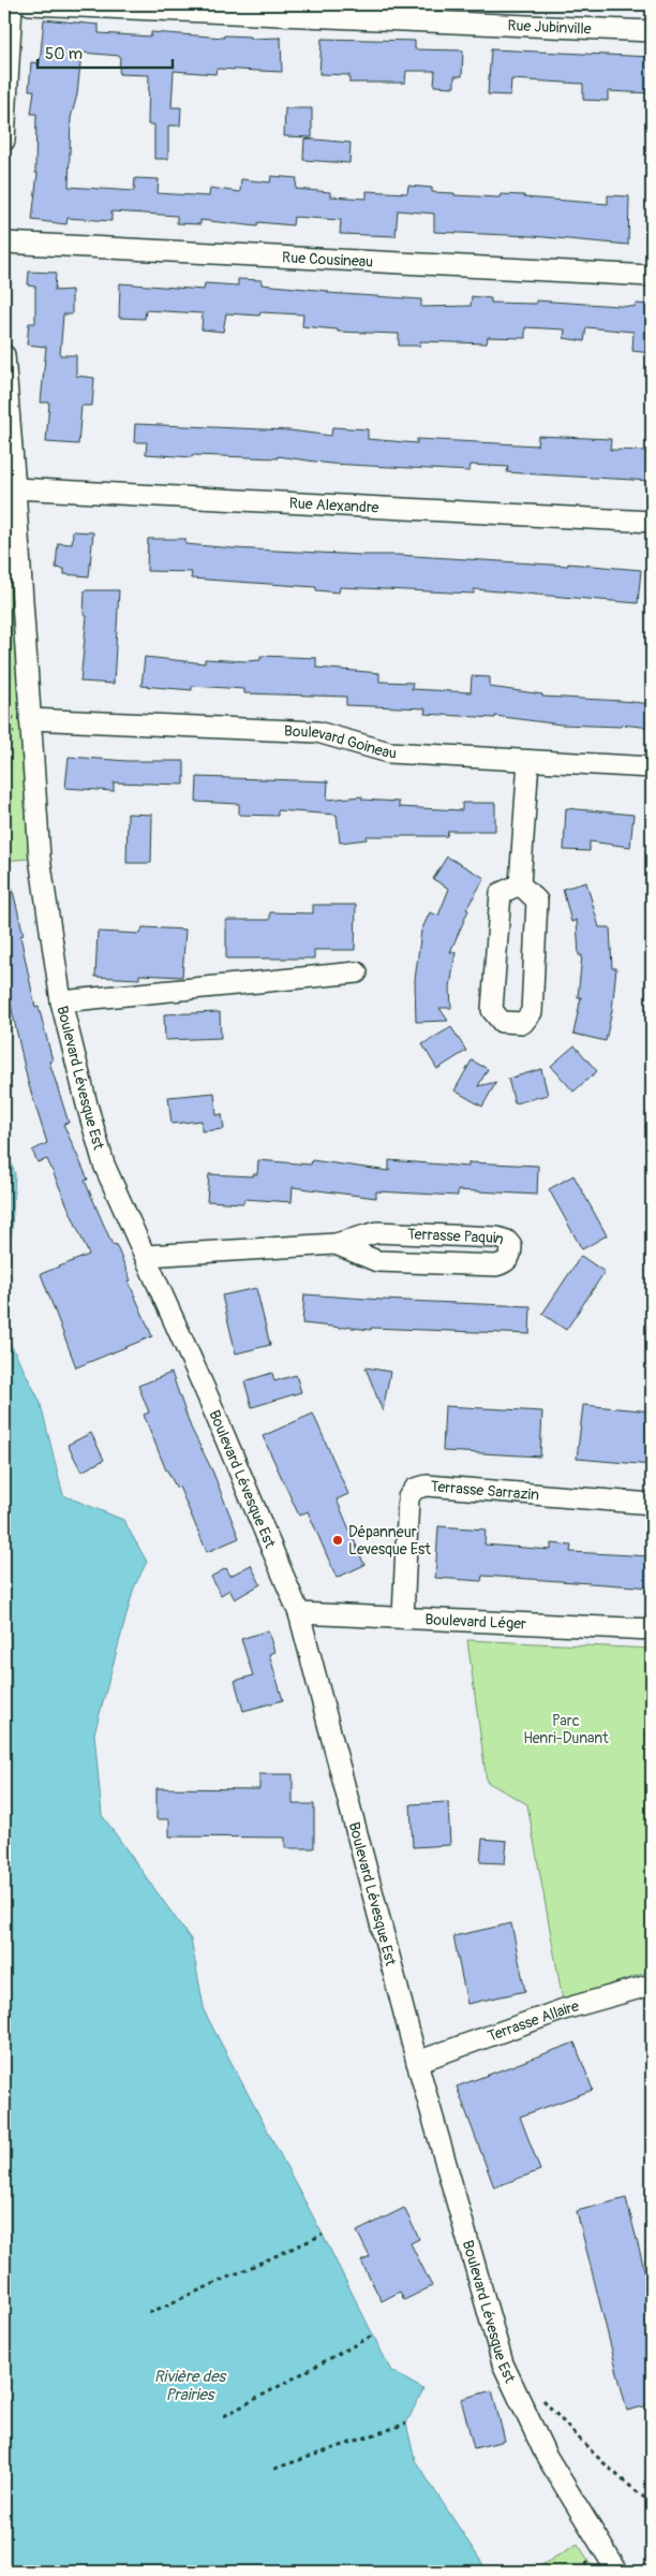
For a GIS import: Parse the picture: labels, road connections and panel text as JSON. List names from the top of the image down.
{
  "streets": {
    "street": [
      "Rue Jubinville",
      "Rue Cousineau",
      "Rue Alexandre",
      "Boulevard Goineau",
      "Boulevard Lévesque Est",
      "Terrasse Paquin",
      "Terrasse Sarrazin",
      "Boulevard Léger",
      "Terrasse Allaire"
    ]
  },
  "crossings": [
    ["Rue Alexandre", "Boulevard Lévesque Est"],
    ["Boulevard Goineau", "Boulevard Lévesque Est"],
    ["Boulevard Lévesque Est", "Terrasse Paquin"],
    ["Boulevard Lévesque Est", "Boulevard Léger"],
    ["Boulevard Lévesque Est", "Terrasse Allaire"],
    ["Terrasse Sarrazin", "Boulevard Léger"]
  ],
  "water": ["Rivière des Prairies"],
  "parks": ["Parc Henri-Dunant"],
  "places": ["Dépanneur Levesque Est"],
  "scale_bar": "50 m"
}
